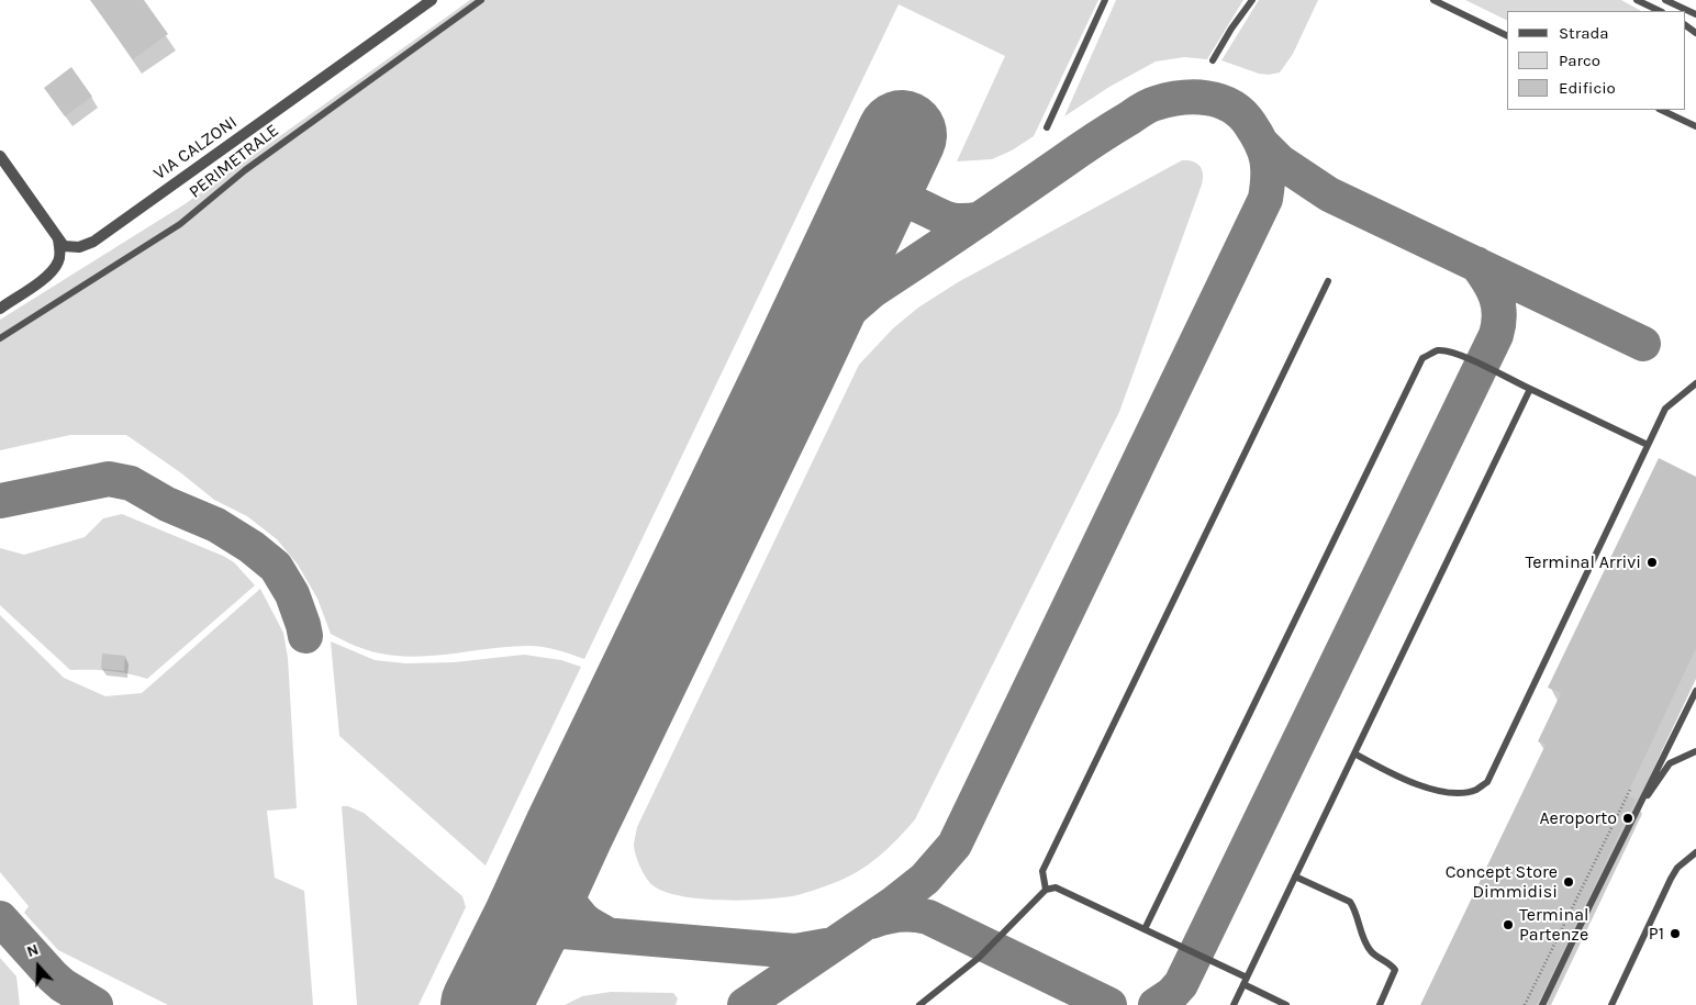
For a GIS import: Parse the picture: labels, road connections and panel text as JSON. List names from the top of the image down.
{
  "streets": {
    "street": ["VIA CALZONI"],
    "lane": ["PERIMETRALE"]
  },
  "places": [
    "Terminal Arrivi",
    "Aeroporto",
    "Concept Store Dimmidisi",
    "Terminal Partenze",
    "P1"
  ],
  "legend": ["Strada", "Parco", "Edificio"],
  "north": "top"
}
